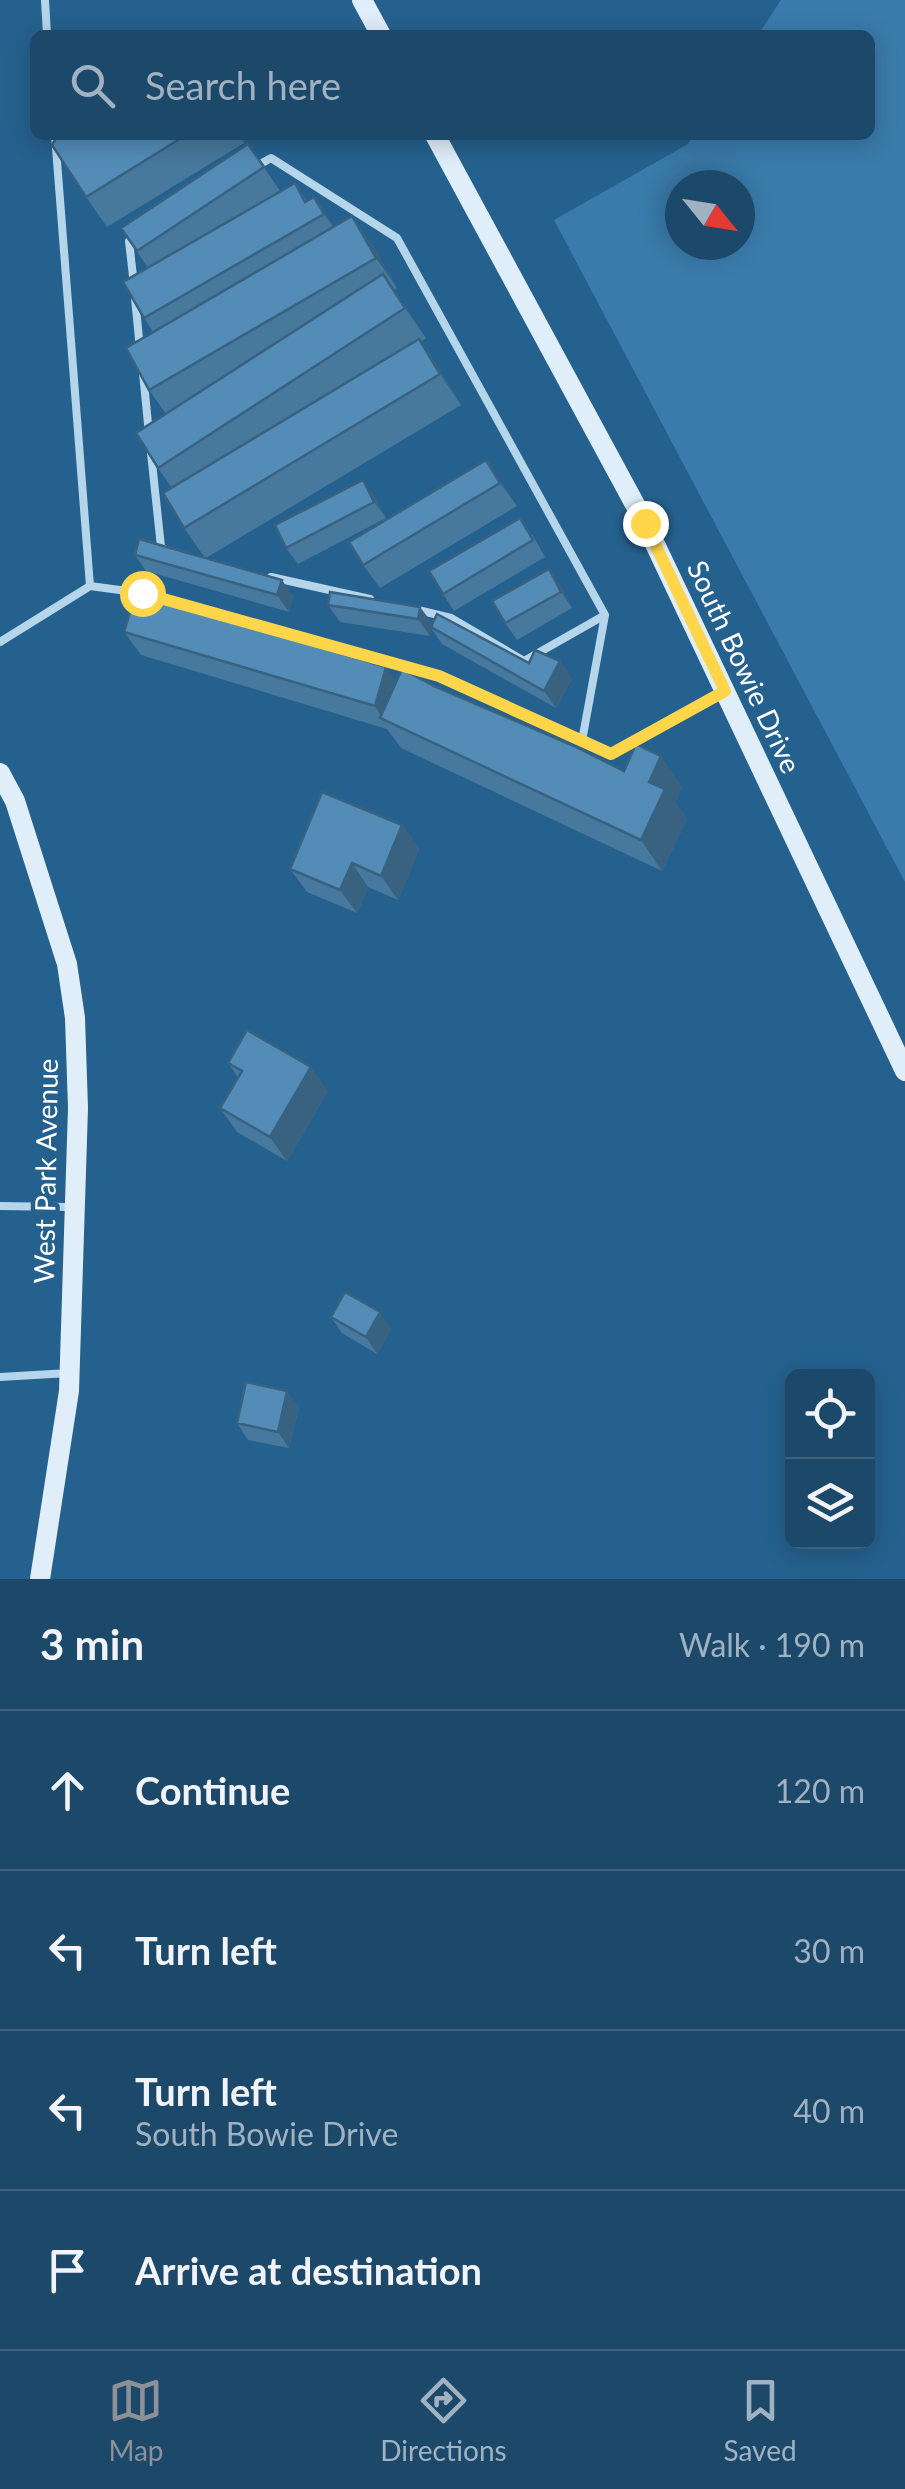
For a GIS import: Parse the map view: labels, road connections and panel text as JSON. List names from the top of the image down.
{
  "streets": {
    "street": ["South Bowie Drive", "West Park Avenue"]
  },
  "north": "bottom right",
  "page": {
    "search": "Search here",
    "heading": ["3 min", "Walk · 190 m"],
    "list": [
      ["Continue", "120 m"],
      ["Turn left", "30 m"],
      ["Turn left", "South Bowie Drive", "40 m"],
      "Arrive at destination"
    ],
    "nav": ["Map", "Directions", "Saved"]
  }
}
